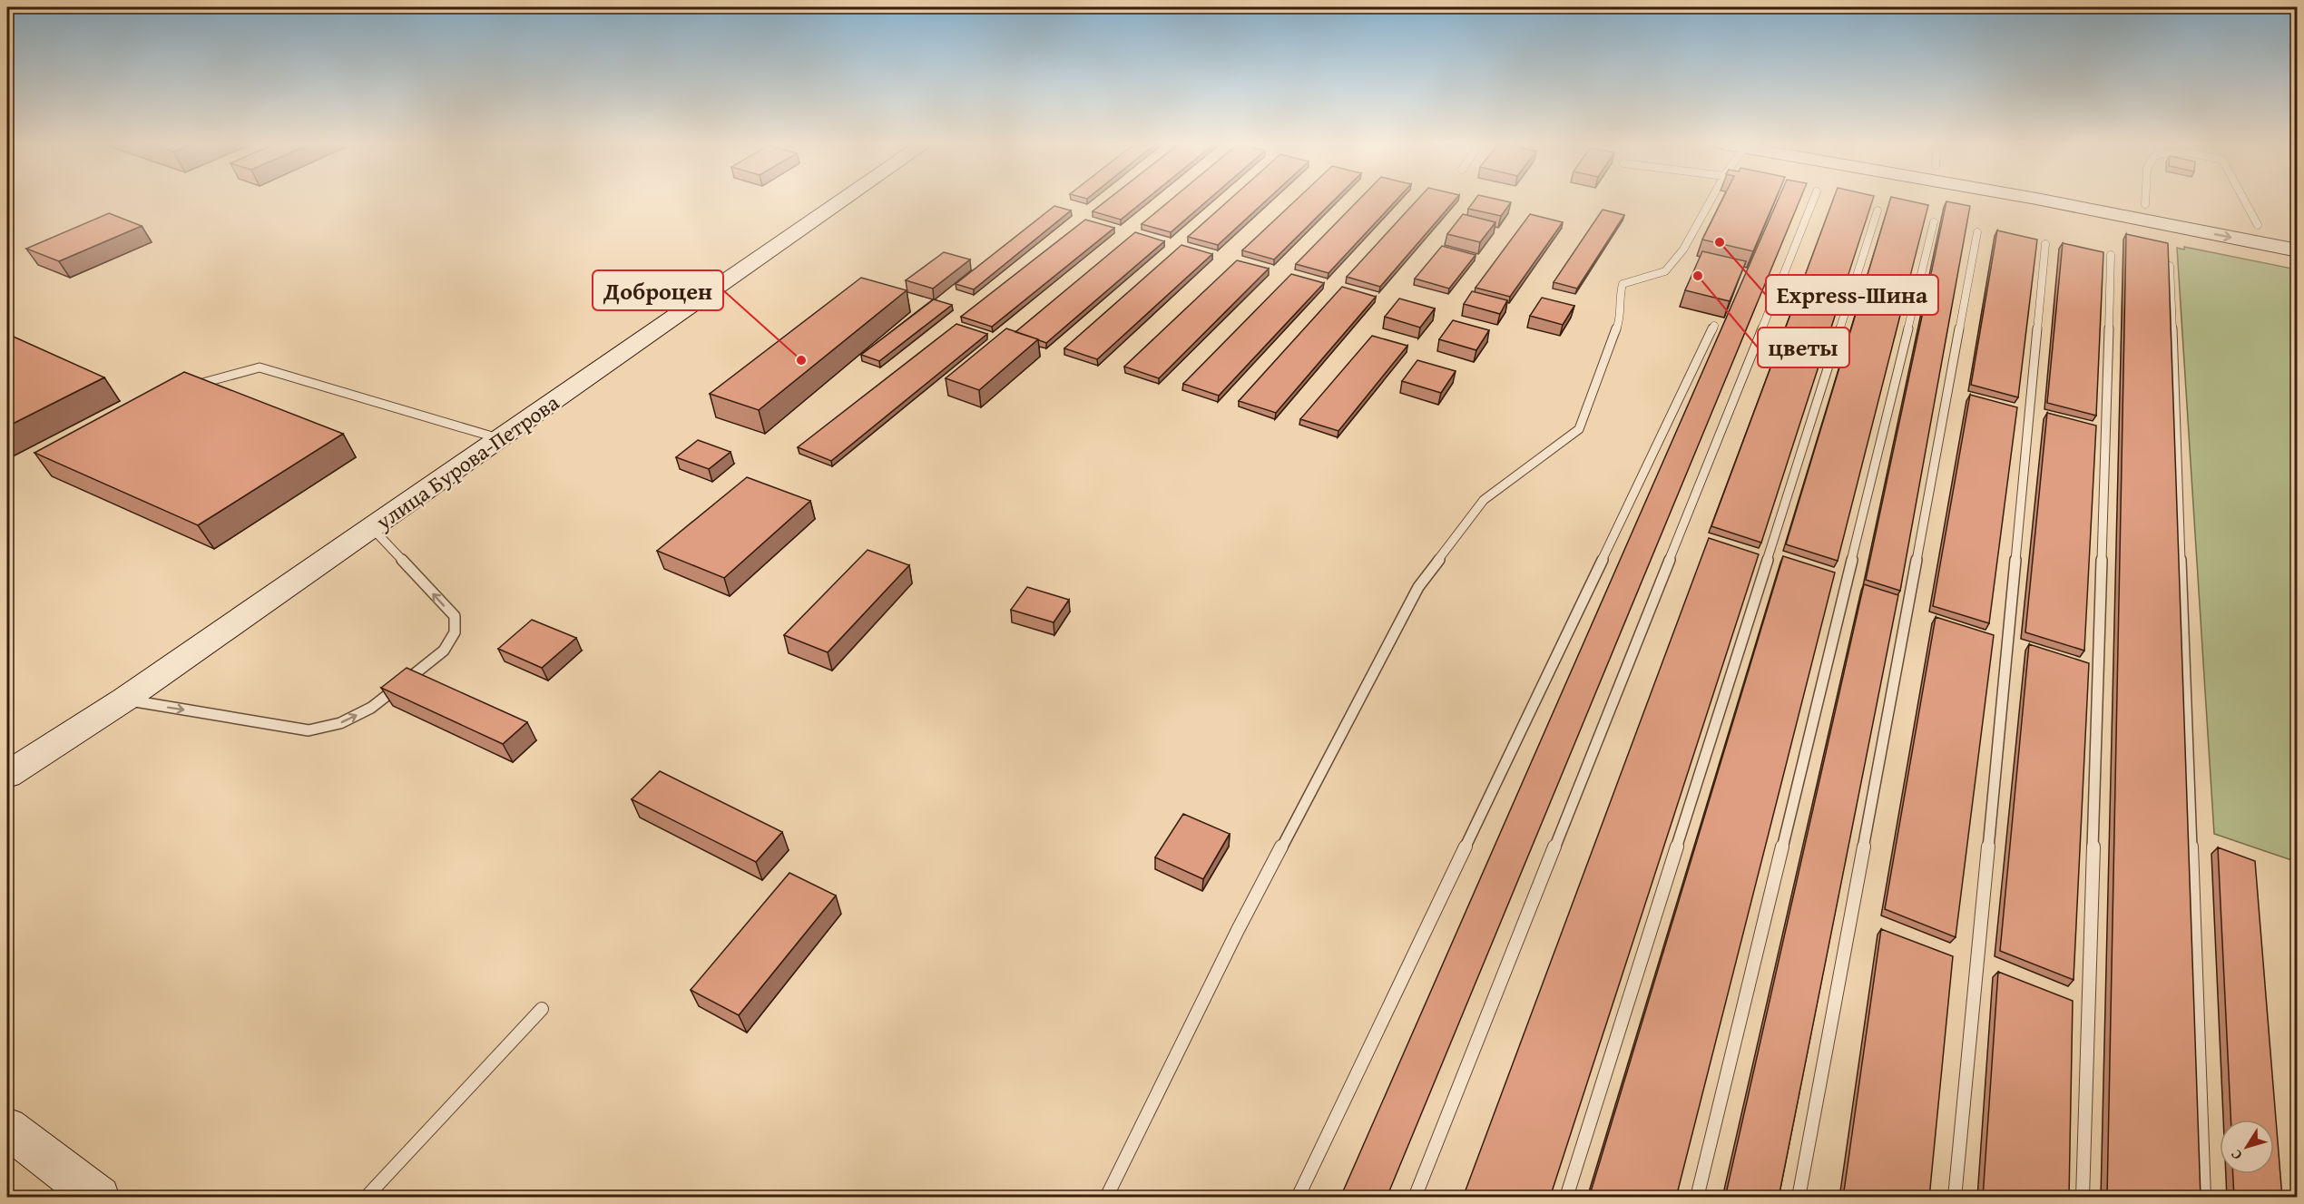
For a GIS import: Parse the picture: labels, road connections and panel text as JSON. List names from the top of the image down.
{
  "streets": {
    "main road": ["улица Бурова-Петрова"]
  },
  "places": ["Express-Шина", "цветы", "Доброцен"],
  "north": "bottom left"
}
